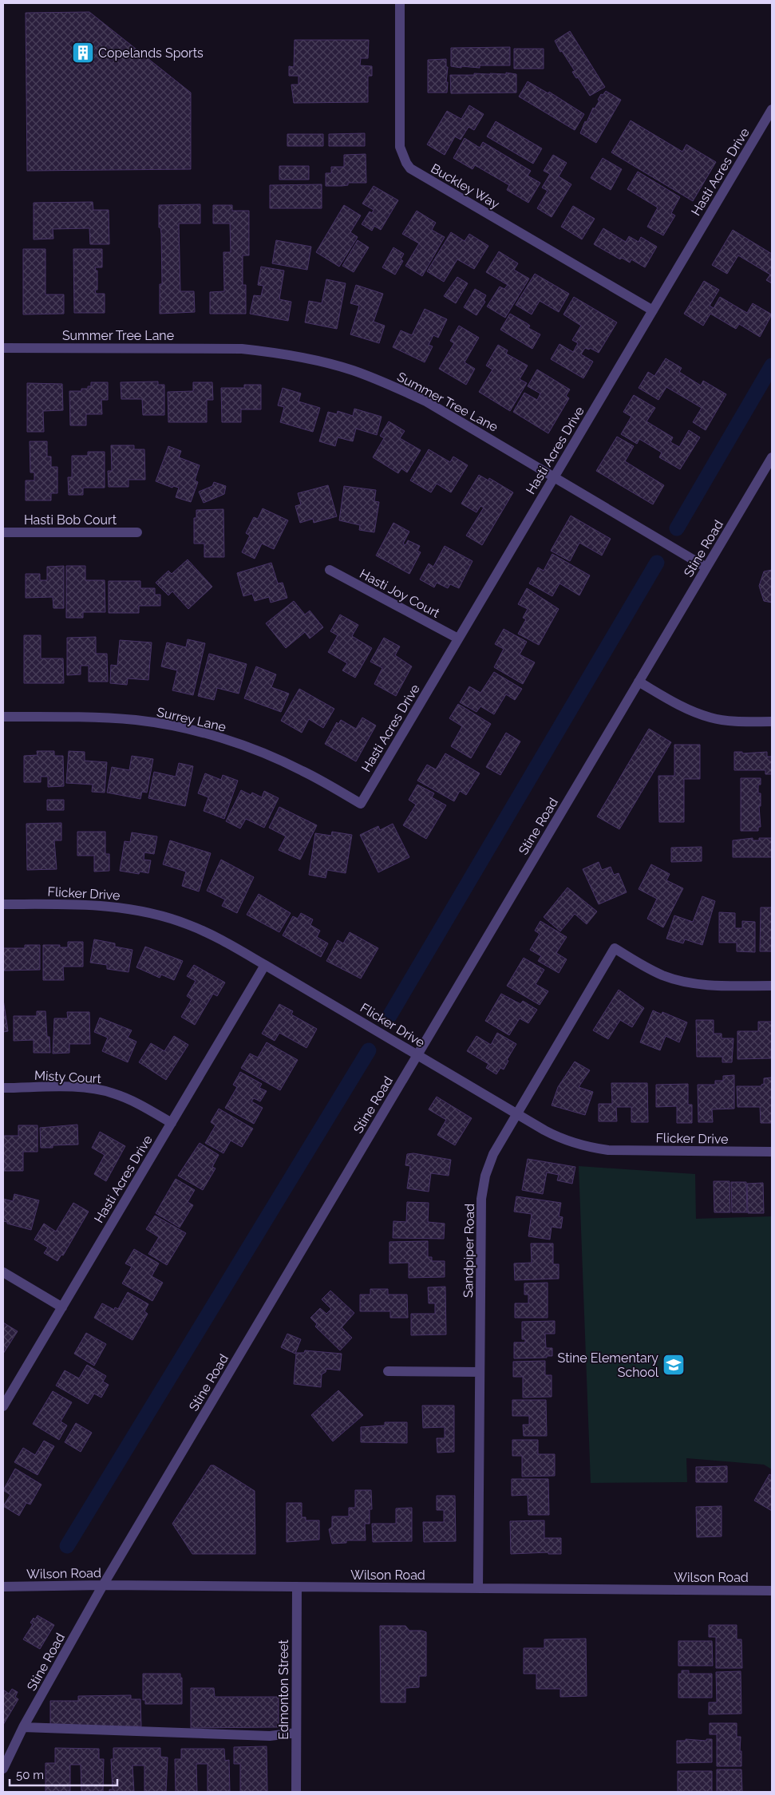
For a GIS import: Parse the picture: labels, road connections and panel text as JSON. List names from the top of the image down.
{
  "streets": {
    "street": [
      "Hasti Acres Drive",
      "Buckley Way",
      "Summer Tree Lane",
      "Hasti Bob Court",
      "Stine Road",
      "Hasti Joy Court",
      "Surrey Lane",
      "Flicker Drive",
      "Misty Court",
      "Sandpiper Road",
      "Wilson Road",
      "Edmonton Street"
    ]
  },
  "crossings": [
    ["Hasti Acres Drive", "Buckley Way"],
    ["Hasti Acres Drive", "Summer Tree Lane"],
    ["Hasti Acres Drive", "Hasti Joy Court"],
    ["Hasti Acres Drive", "Surrey Lane"],
    ["Hasti Acres Drive", "Flicker Drive"],
    ["Hasti Acres Drive", "Misty Court"],
    ["Summer Tree Lane", "Stine Road"],
    ["Stine Road", "Flicker Drive"],
    ["Stine Road", "Wilson Road"],
    ["Flicker Drive", "Sandpiper Road"],
    ["Sandpiper Road", "Wilson Road"],
    ["Wilson Road", "Edmonton Street"]
  ],
  "places": {
    "building": ["Copelands Sports"],
    "school or university": ["Stine Elementary School"]
  },
  "scale_bar": "50 m"
}
